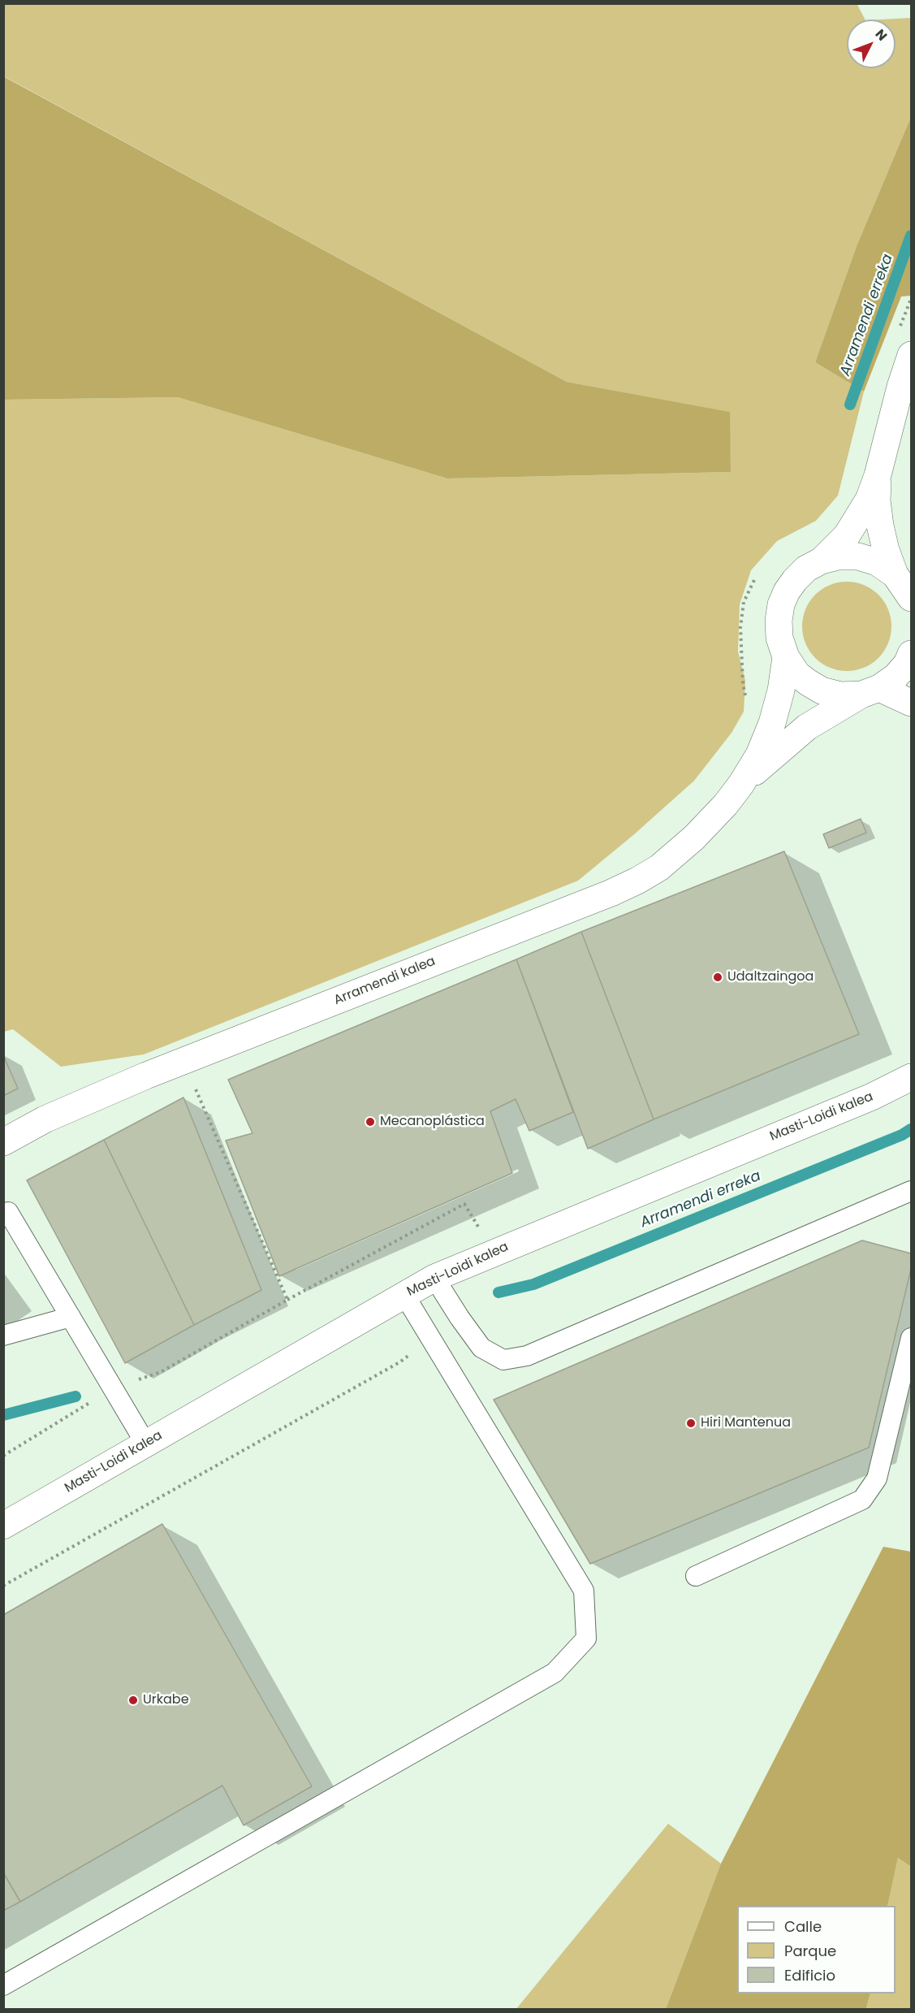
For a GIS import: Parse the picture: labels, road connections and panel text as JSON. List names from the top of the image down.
{
  "streets": {
    "street": ["Arramendi kalea", "Masti-Loidi kalea"]
  },
  "water": ["Arramendi erreka"],
  "places": [
    "Udaltzaingoa",
    "Mecanoplástica",
    "Hiri Mantenua",
    "Urkabe"
  ],
  "legend": ["Calle", "Parque", "Edificio"],
  "north": "top right"
}
